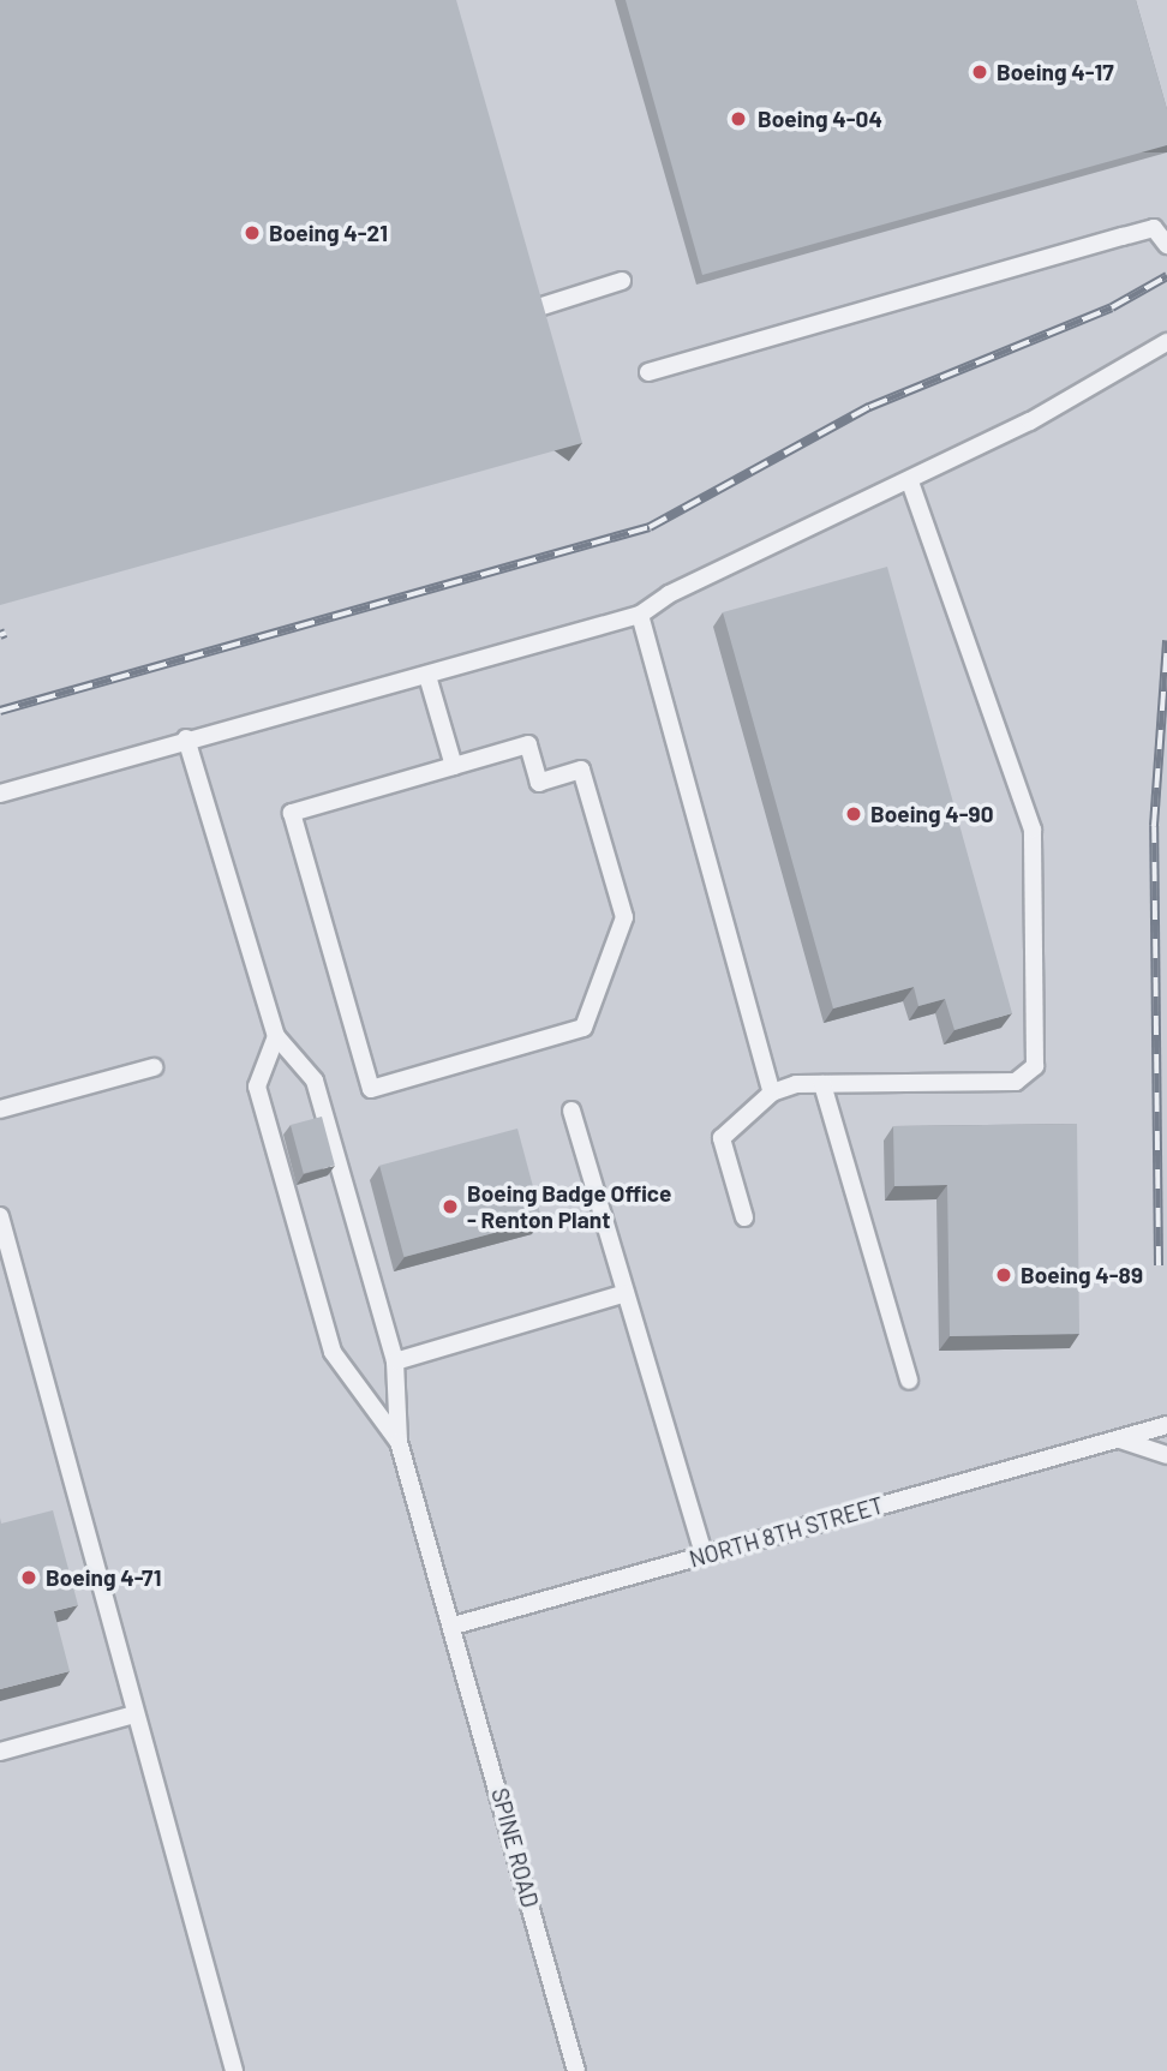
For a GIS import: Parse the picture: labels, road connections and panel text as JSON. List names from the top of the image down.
{
  "streets": {
    "lane": ["NORTH 8TH STREET", "SPINE ROAD"]
  },
  "crossings": [
    ["NORTH 8TH STREET", "SPINE ROAD"]
  ],
  "places": [
    "Boeing 4-17",
    "Boeing 4-04",
    "Boeing 4-21",
    "Boeing 4-90",
    "Boeing Badge Office - Renton Plant",
    "Boeing 4-89",
    "Boeing 4-71"
  ]
}
